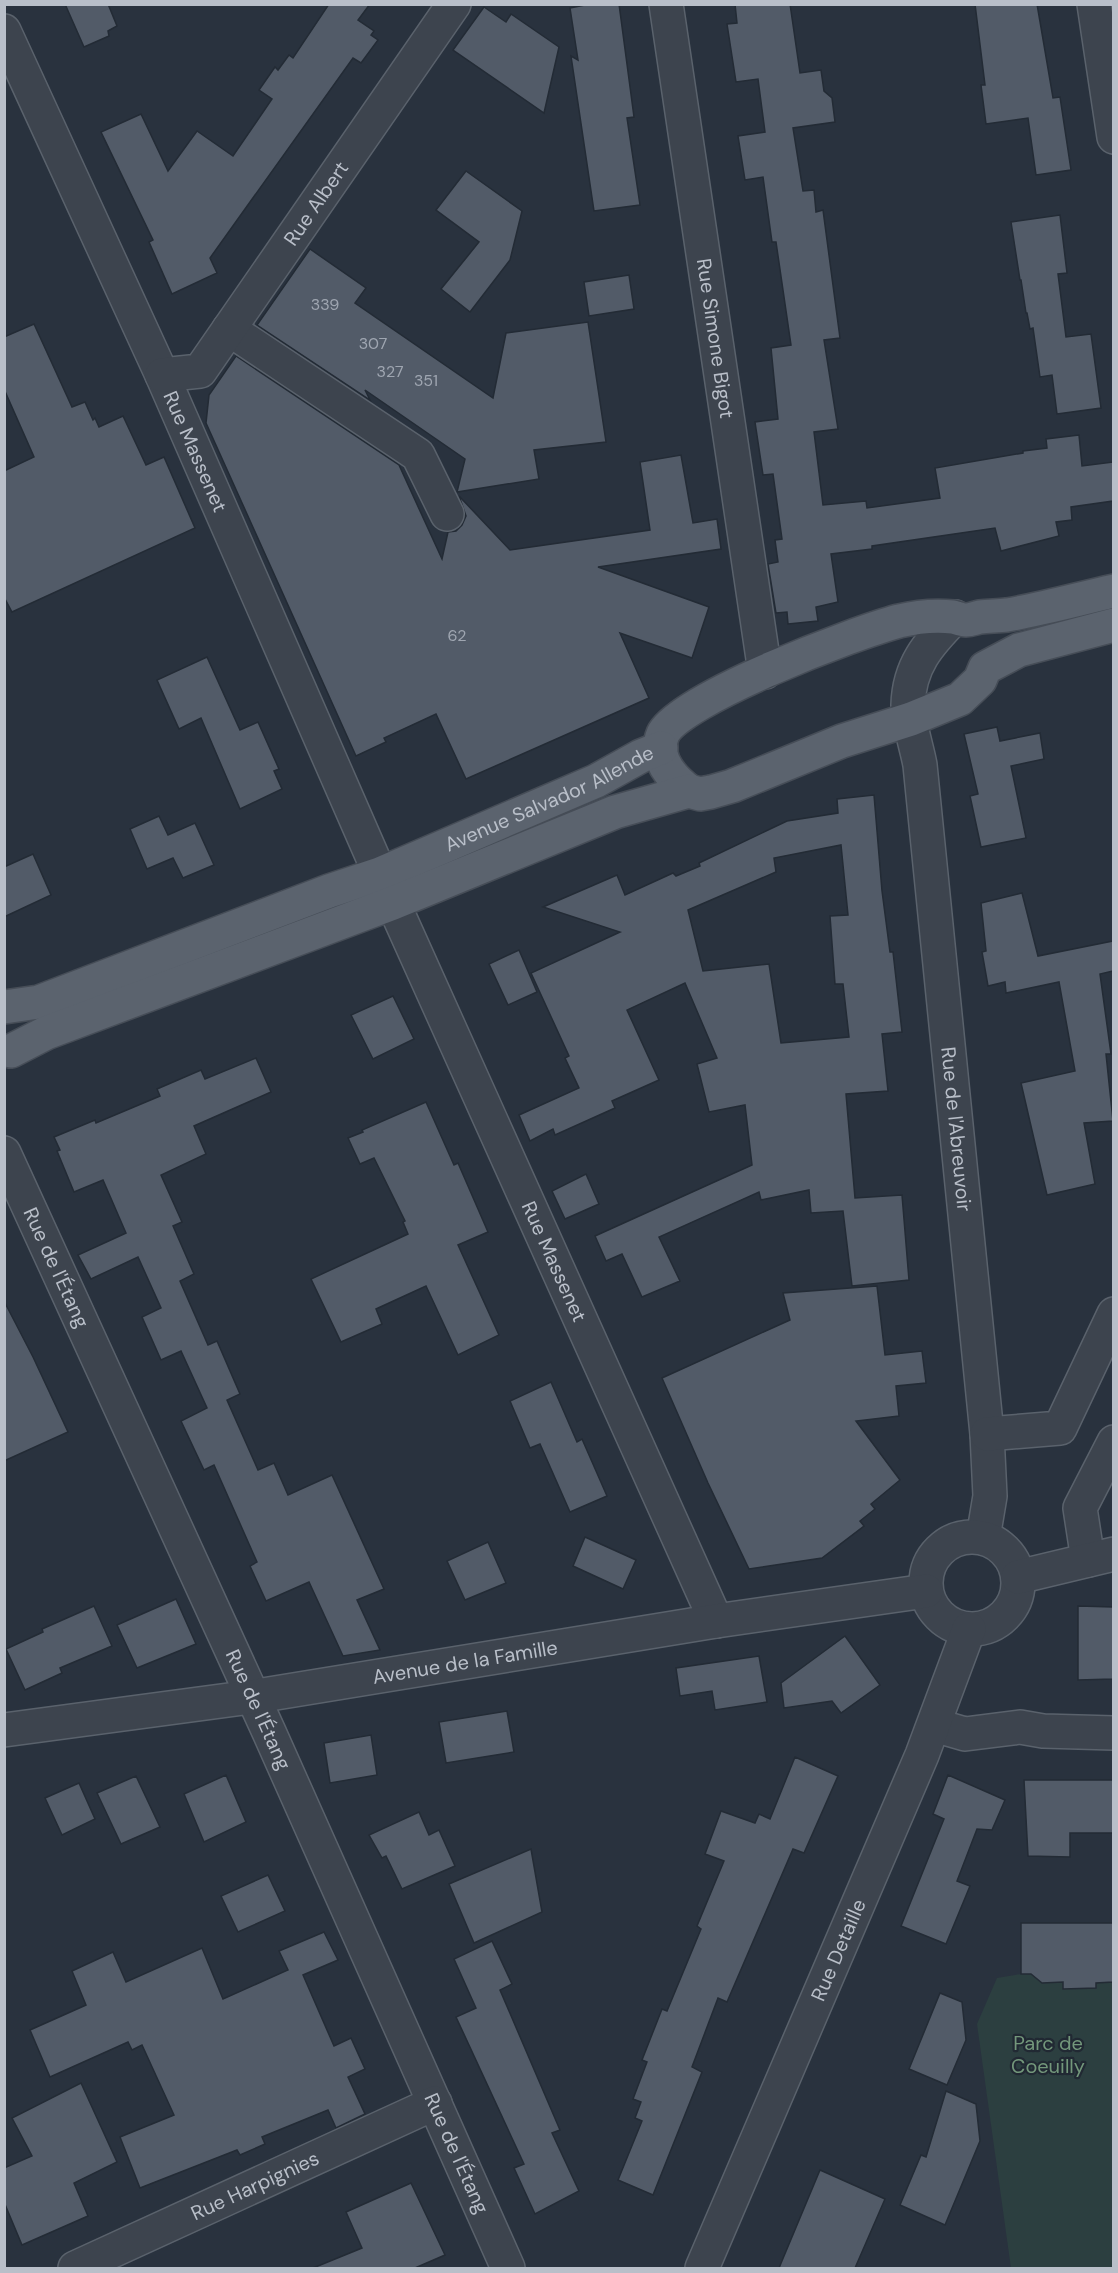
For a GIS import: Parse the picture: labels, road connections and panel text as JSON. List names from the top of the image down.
{
  "streets": {
    "main road": ["Avenue Salvador Allende"],
    "street": [
      "Rue Albert",
      "Rue Simone Bigot",
      "Rue Massenet",
      "Rue de l'Abreuvoir",
      "Rue de l'Étang",
      "Avenue de la Famille",
      "Rue Detaille",
      "Rue Harpignies"
    ]
  },
  "crossings": [
    ["Rue Albert", "Rue Massenet"],
    ["Rue Simone Bigot", "Avenue Salvador Allende"],
    ["Rue Massenet", "Avenue Salvador Allende"],
    ["Rue Massenet", "Avenue de la Famille"],
    ["Avenue Salvador Allende", "Rue de l'Abreuvoir"],
    ["Rue de l'Abreuvoir", "Avenue de la Famille"],
    ["Rue de l'Abreuvoir", "Rue Detaille"],
    ["Rue de l'Étang", "Avenue de la Famille"],
    ["Rue de l'Étang", "Rue Harpignies"],
    ["Avenue de la Famille", "Rue Detaille"]
  ],
  "parks": ["Parc de Coeuilly"],
  "house_numbers": [
    "339",
    "307",
    "327",
    "351",
    "62"
  ]
}
